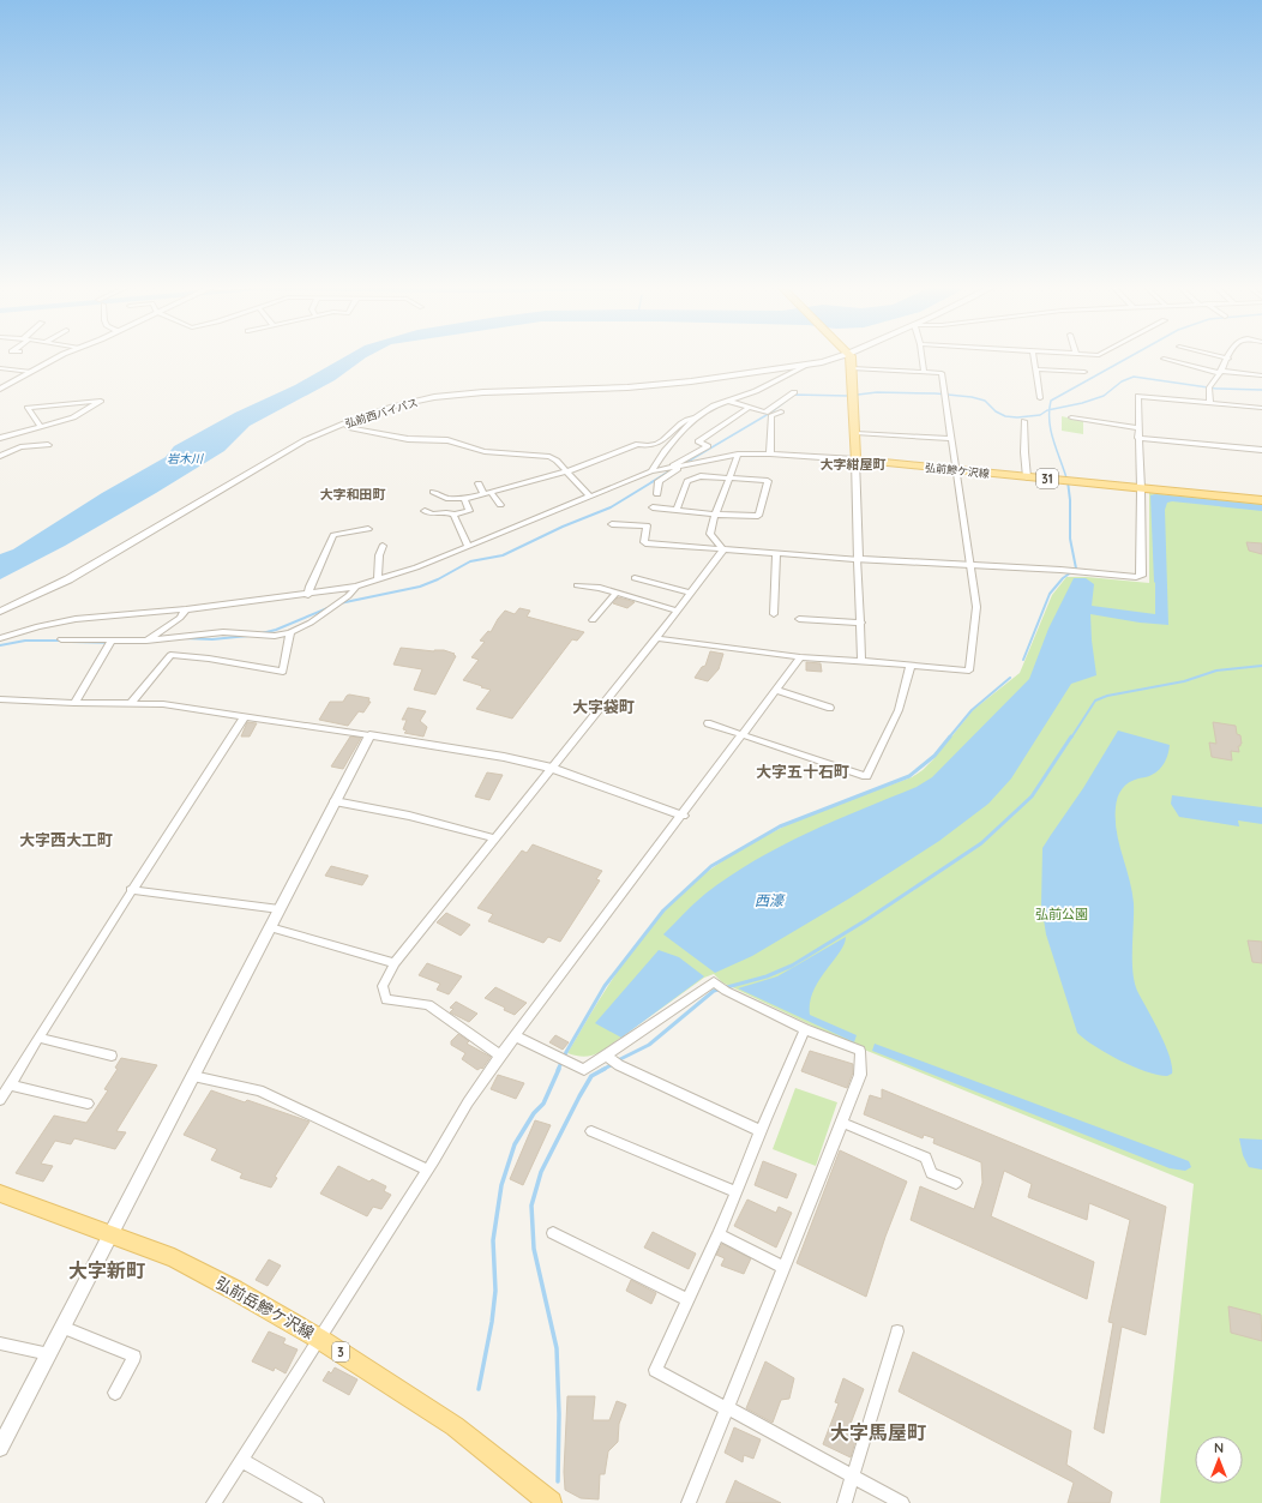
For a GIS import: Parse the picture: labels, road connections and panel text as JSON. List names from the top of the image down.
{
  "streets": {
    "main road": [
      "弘前鰺ケ沢線",
      "31",
      "弘前岳鰺ケ沢線",
      "3"
    ],
    "street": ["弘前西バイパス"]
  },
  "districts": [
    "大字紺屋町",
    "大字和田町",
    "大字袋町",
    "大字五十石町",
    "大字西大工町",
    "大字新町",
    "大字馬屋町"
  ],
  "water": ["岩木川", "西濠"],
  "parks": ["弘前公園"],
  "north": "top"
}
